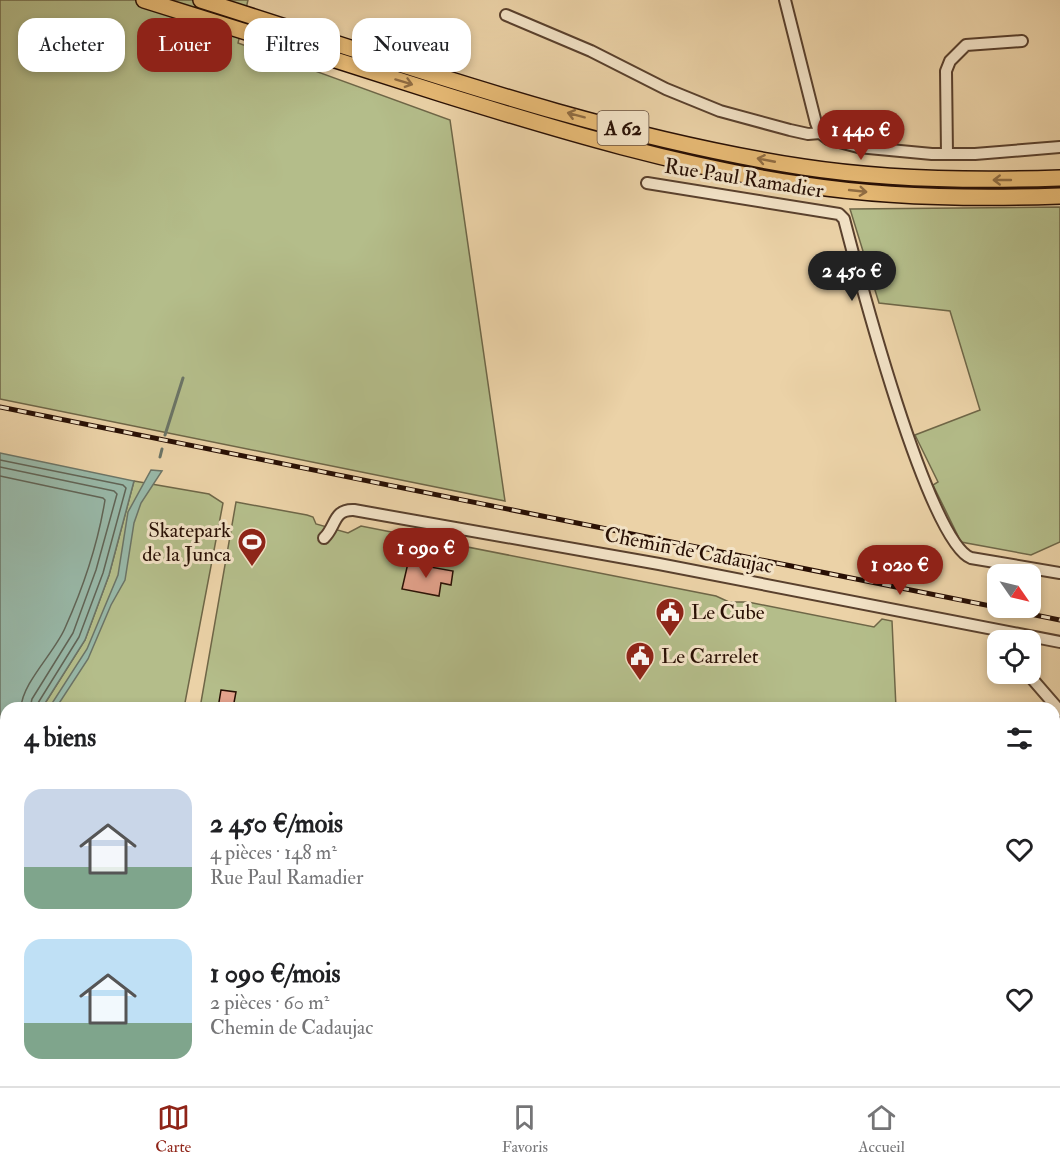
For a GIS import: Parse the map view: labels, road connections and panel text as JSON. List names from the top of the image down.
{
  "streets": {
    "highway": ["A 62"],
    "street": ["Rue Paul Ramadier", "Chemin de Cadaujac"]
  },
  "places": {
    "sports": ["Skatepark de la Junca"],
    "public building": ["Le Cube", "Le Carrelet"]
  },
  "north": "bottom right",
  "page": {
    "chip": [
      "Acheter",
      "Louer",
      "Filtres",
      "Nouveau"
    ],
    "price": [
      "1 440 €",
      "2 450 €",
      "1 090 €",
      "1 020 €"
    ],
    "heading": "4 biens",
    "list": [
      {
        "name": "2 450 €/mois",
        "note": "4 pièces · 148 m² · Rue Paul Ramadier"
      },
      {
        "name": "1 090 €/mois",
        "note": "2 pièces · 60 m² · Chemin de Cadaujac"
      }
    ],
    "tabs": ["Carte", "Favoris", "Accueil"]
  }
}
